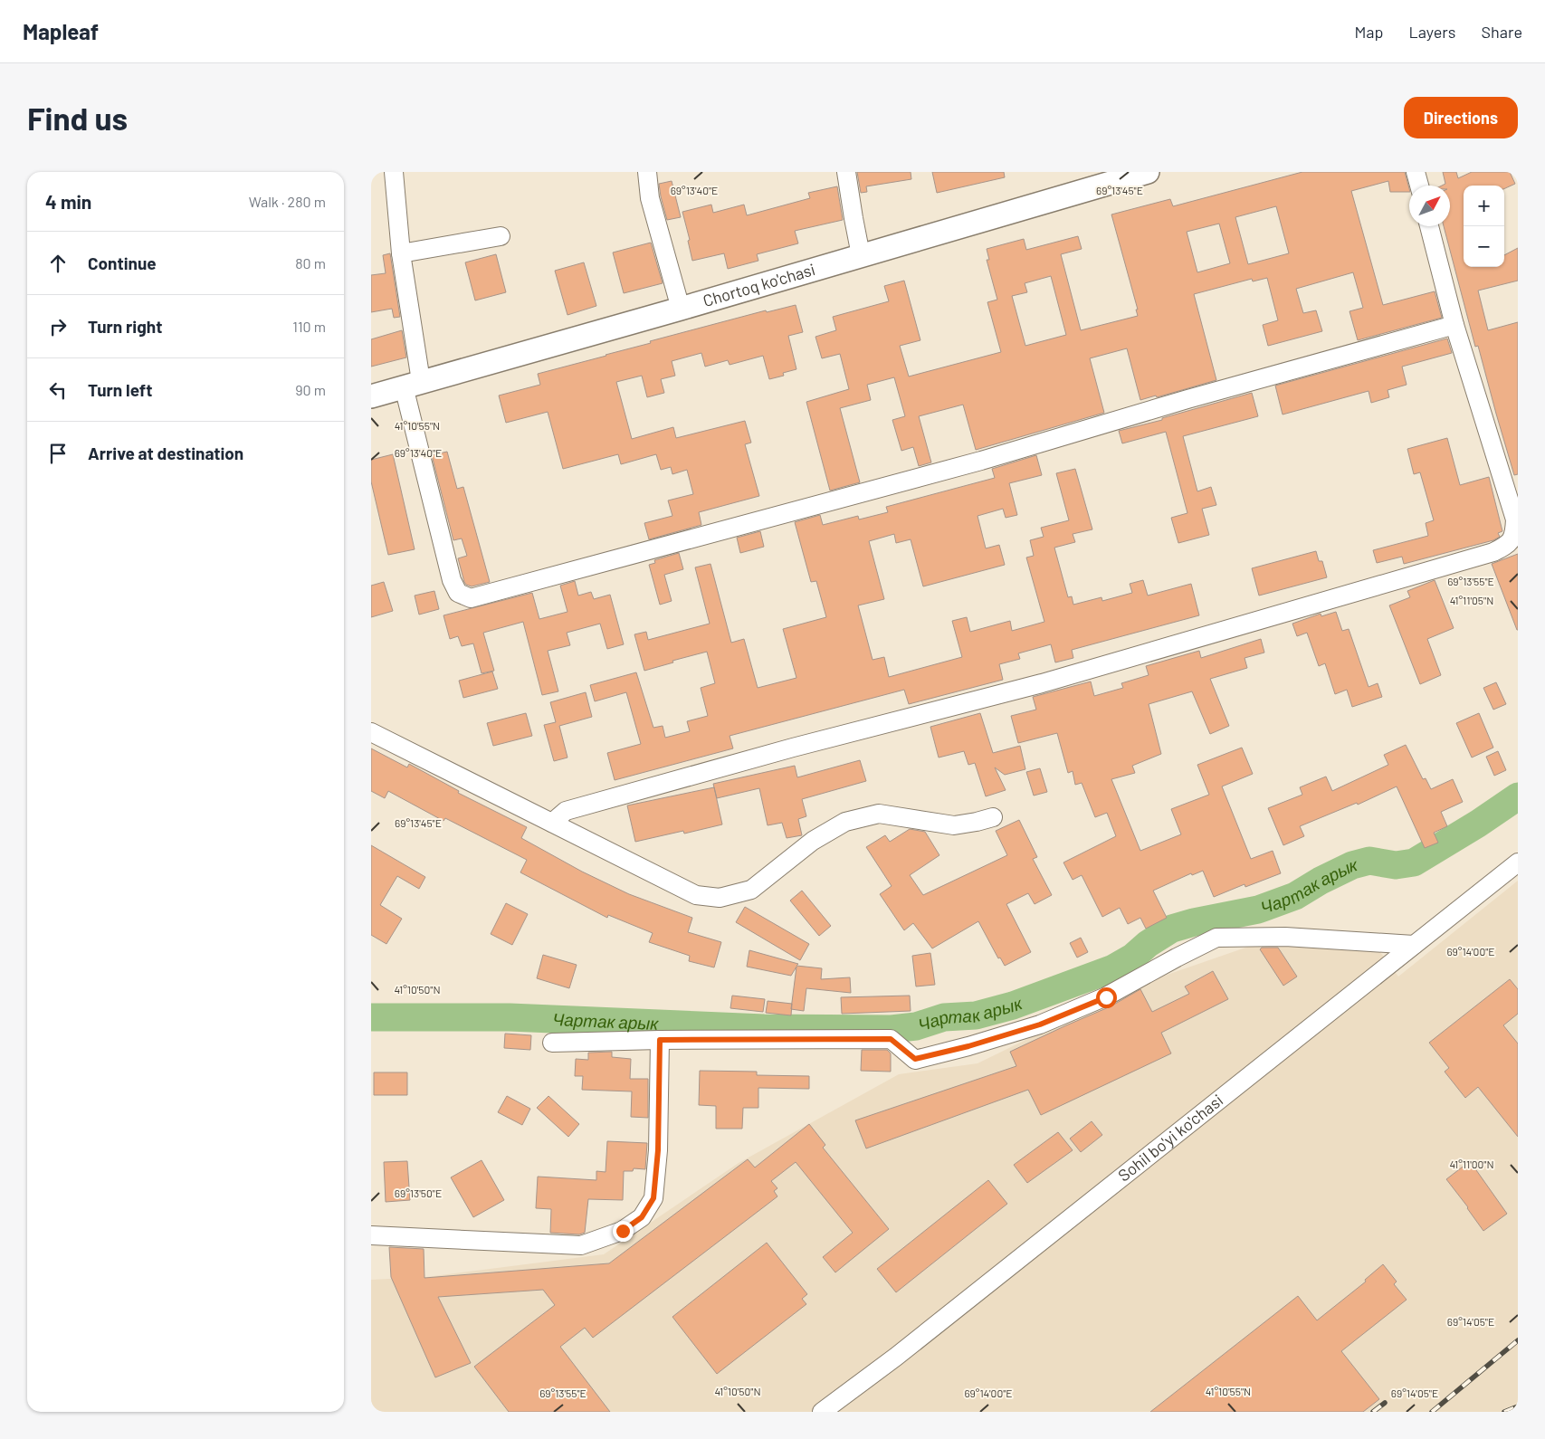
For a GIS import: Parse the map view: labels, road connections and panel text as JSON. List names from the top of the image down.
{
  "streets": {
    "street": ["Chortoq ko'chasi", "Sohil bo'yi ko'chasi"]
  },
  "water": ["Чартак арык"],
  "north": "top right",
  "page": {
    "header": "Mapleaf",
    "nav": ["Map", "Layers", "Share"],
    "buttons": "Directions",
    "title": "Find us",
    "heading": ["4 min", "Walk · 280 m"],
    "map_buttons": ["+", "−"],
    "list": [
      ["Continue", "80 m"],
      ["Turn right", "110 m"],
      ["Turn left", "90 m"],
      "Arrive at destination"
    ]
  },
  "coordinates": [
    "69°13'40\"E",
    "69°13'45\"E",
    "41°10'55\"N",
    "69°13'55\"E",
    "41°11'05\"N",
    "69°14'00\"E",
    "41°10'50\"N",
    "41°11'00\"N",
    "69°13'50\"E",
    "69°14'05\"E"
  ]
}
